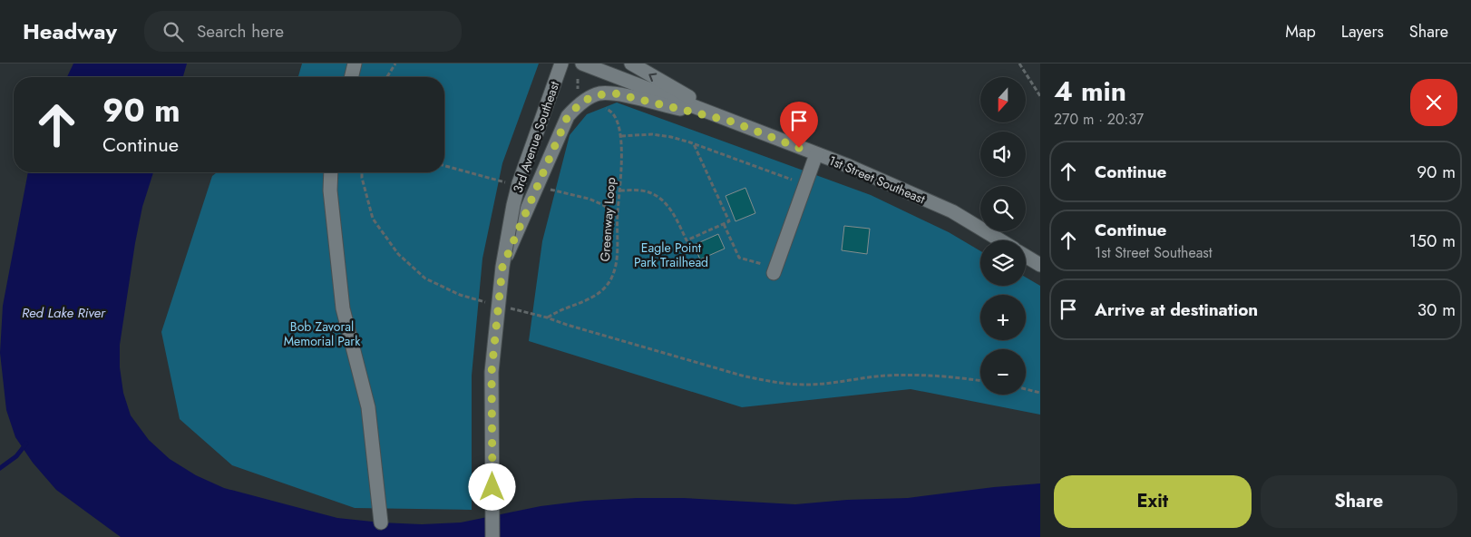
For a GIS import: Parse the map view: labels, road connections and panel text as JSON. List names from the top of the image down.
{
  "streets": {
    "street": ["3rd Avenue Southeast", "1st Street Southeast"],
    "path": ["Greenway Loop"]
  },
  "water": ["Red Lake River"],
  "parks": ["Eagle Point Park Trailhead", "Bob Zavoral Memorial Park"],
  "north": "bottom",
  "page": {
    "header": "Headway",
    "search": "Search here",
    "nav": ["Map", "Layers", "Share"],
    "heading": ["4 min", "270 m · 20:37"],
    "map_buttons": ["+", "−"],
    "turn": ["90 m", "Continue"],
    "list": [
      {
        "name": "Continue",
        "value": "90 m"
      },
      {
        "name": "Continue",
        "note": "1st Street Southeast",
        "value": "150 m"
      },
      {
        "name": "Arrive at destination",
        "value": "30 m"
      }
    ],
    "buttons": ["Exit", "Share"]
  }
}
